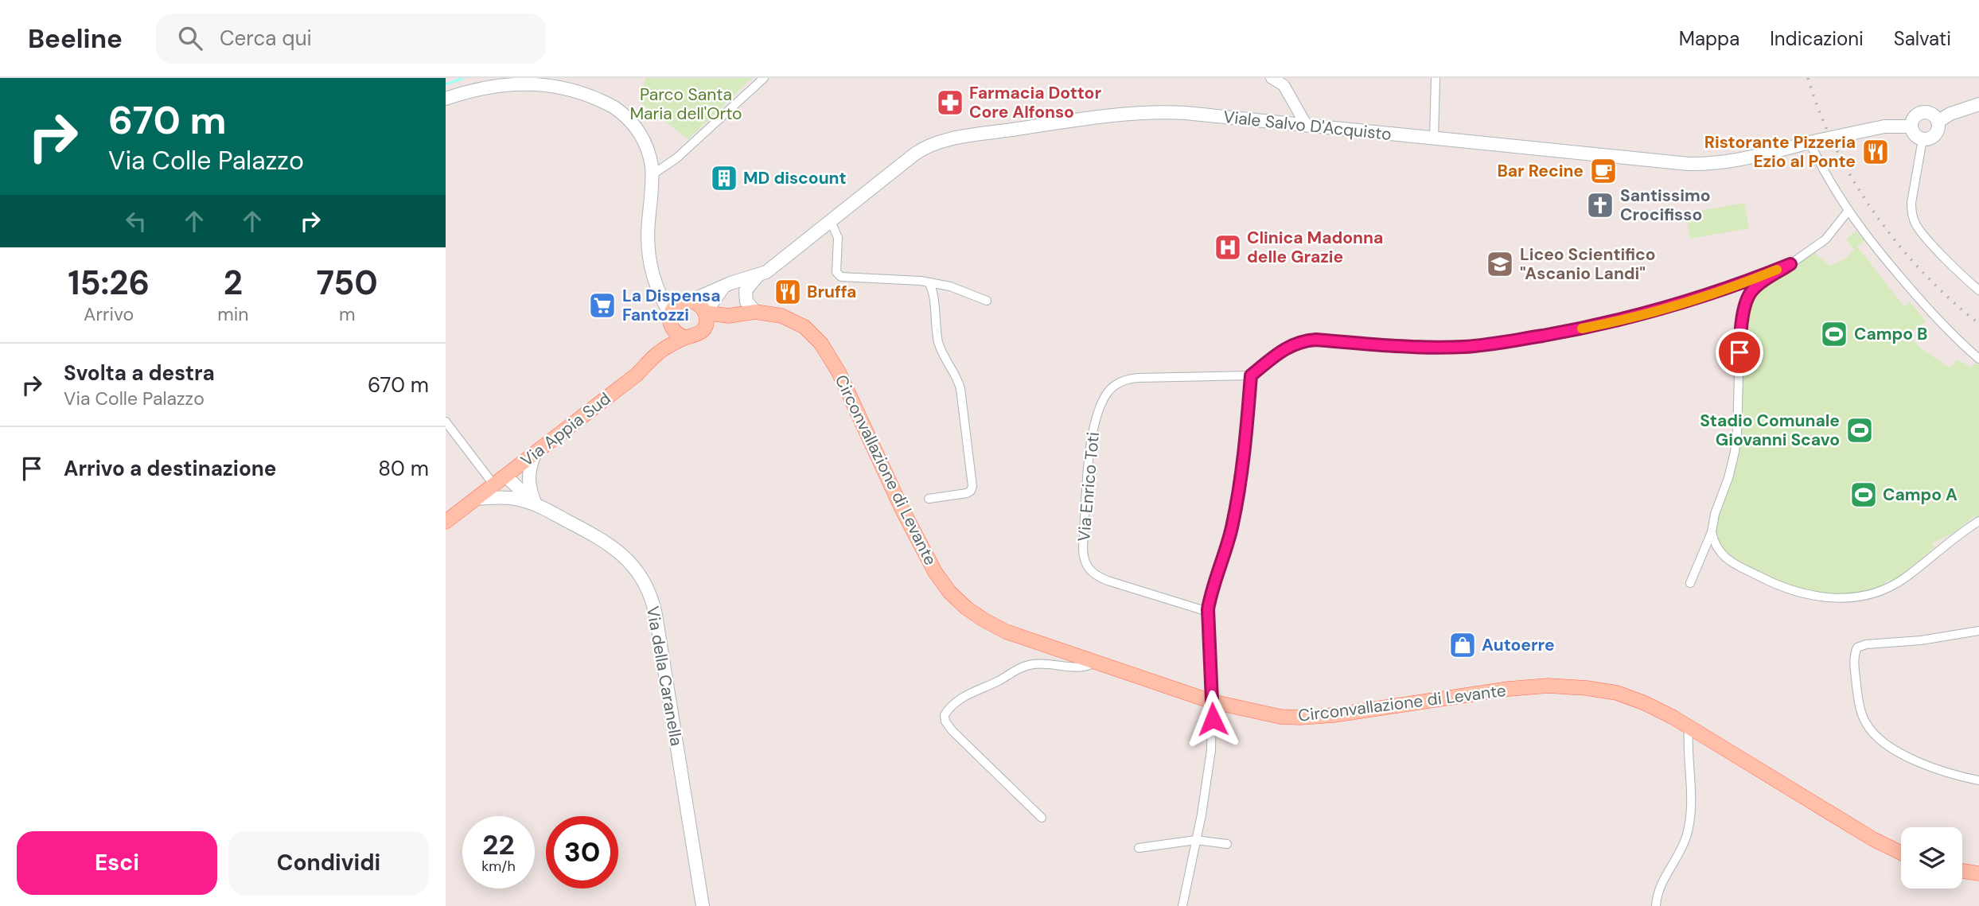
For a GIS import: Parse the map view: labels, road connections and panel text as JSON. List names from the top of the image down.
{
  "streets": {
    "main road": [
      "Viale Salvo D'Acquisto",
      "Via Appia Sud",
      "Circonvallazione di Levante",
      "Via della Caranella"
    ],
    "street": ["Via Enrico Toti"]
  },
  "crossings": [
    ["Viale Salvo D'Acquisto", "Via Appia Sud"],
    ["Viale Salvo D'Acquisto", "Circonvallazione di Levante"],
    ["Via Appia Sud", "Circonvallazione di Levante"],
    ["Via Appia Sud", "Via della Caranella"]
  ],
  "parks": ["Parco Santa Maria dell'Orto"],
  "places": {
    "pharmacy": ["Farmacia Dottor Core Alfonso"],
    "restaurant": ["Ristorante Pizzeria Ezio al Ponte", "Bruffa"],
    "cafe": ["Bar Recine"],
    "building": ["MD discount"],
    "church": ["Santissimo Crocifisso"],
    "hospital": ["Clinica Madonna delle Grazie"],
    "school or university": ["Liceo Scientifico \"Ascanio Landi\""],
    "supermarket": ["La Dispensa Fantozzi"],
    "sports": ["Campo B", "Stadio Comunale Giovanni Scavo", "Campo A"],
    "shop": ["Autoerre"]
  },
  "page": {
    "header": "Beeline",
    "search": "Cerca qui",
    "nav": ["Mappa", "Indicazioni", "Salvati"],
    "turn": ["670 m", "Via Colle Palazzo"],
    "eta": [
      "15:26",
      "Arrivo",
      "2",
      "min",
      "750",
      "m"
    ],
    "list": [
      {
        "name": "Svolta a destra",
        "note": "Via Colle Palazzo",
        "value": "670 m"
      },
      {
        "name": "Arrivo a destinazione",
        "value": "80 m"
      }
    ],
    "speed": "22 km/h",
    "limit": "30",
    "buttons": ["Esci", "Condividi"]
  }
}
